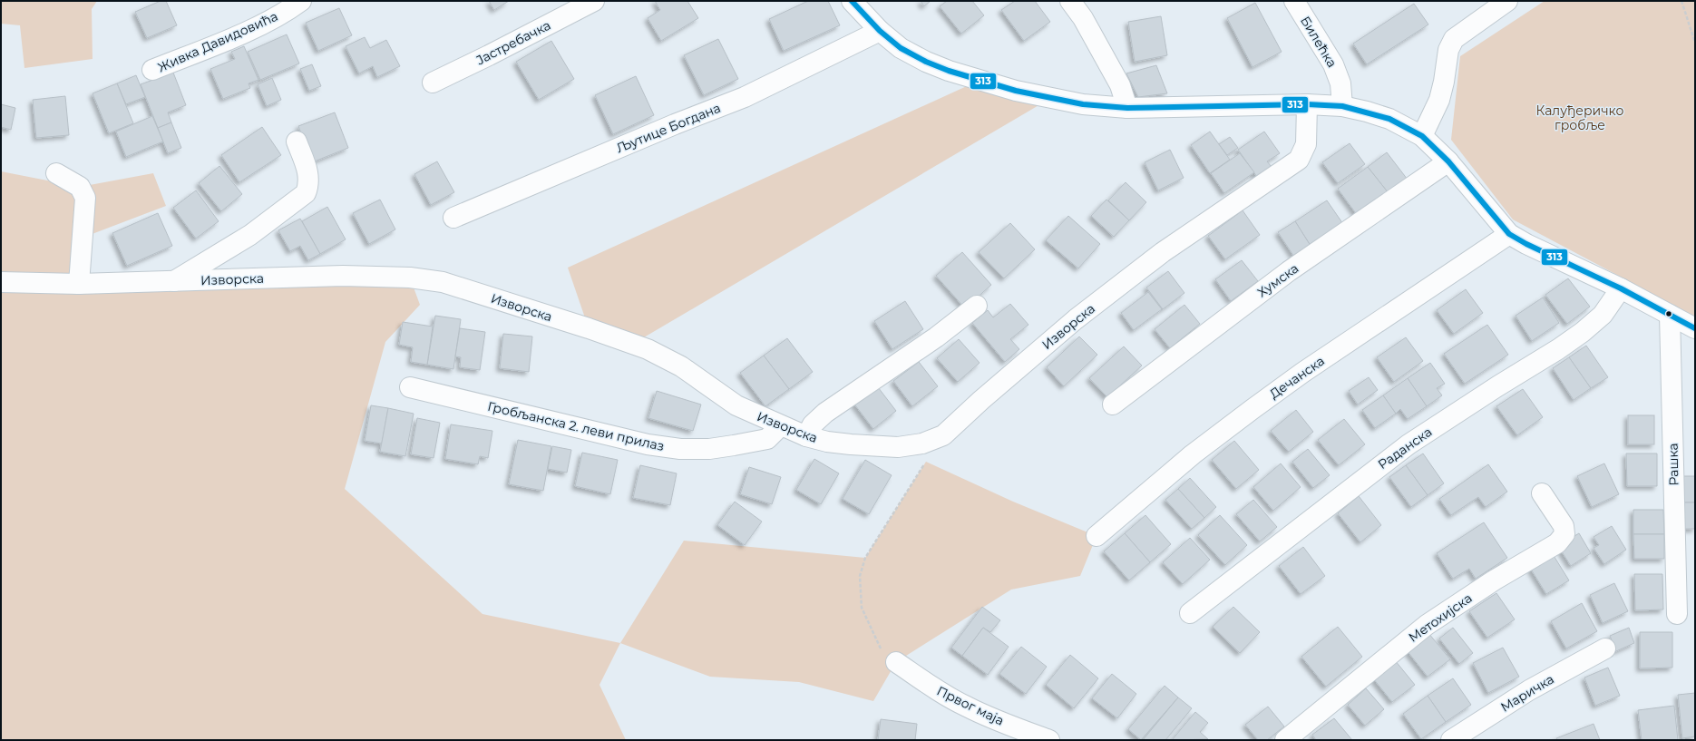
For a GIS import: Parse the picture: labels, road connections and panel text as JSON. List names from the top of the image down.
{
  "streets": {
    "street": [
      "Живка Давидовића",
      "Билећка",
      "Јастребачка",
      "Љутице Богдана",
      "Изворска",
      "Хумска",
      "Дечанска",
      "Гробљанска 2. леви прилаз",
      "Раданска",
      "Рашка",
      "Метохијска",
      "Маричка",
      "Првог маја"
    ]
  },
  "crossings": [
    ["Изворска", "Гробљанска 2. леви прилаз"]
  ],
  "parks": ["Калуђеричко гробље"],
  "lines": ["transit line 313"]
}
